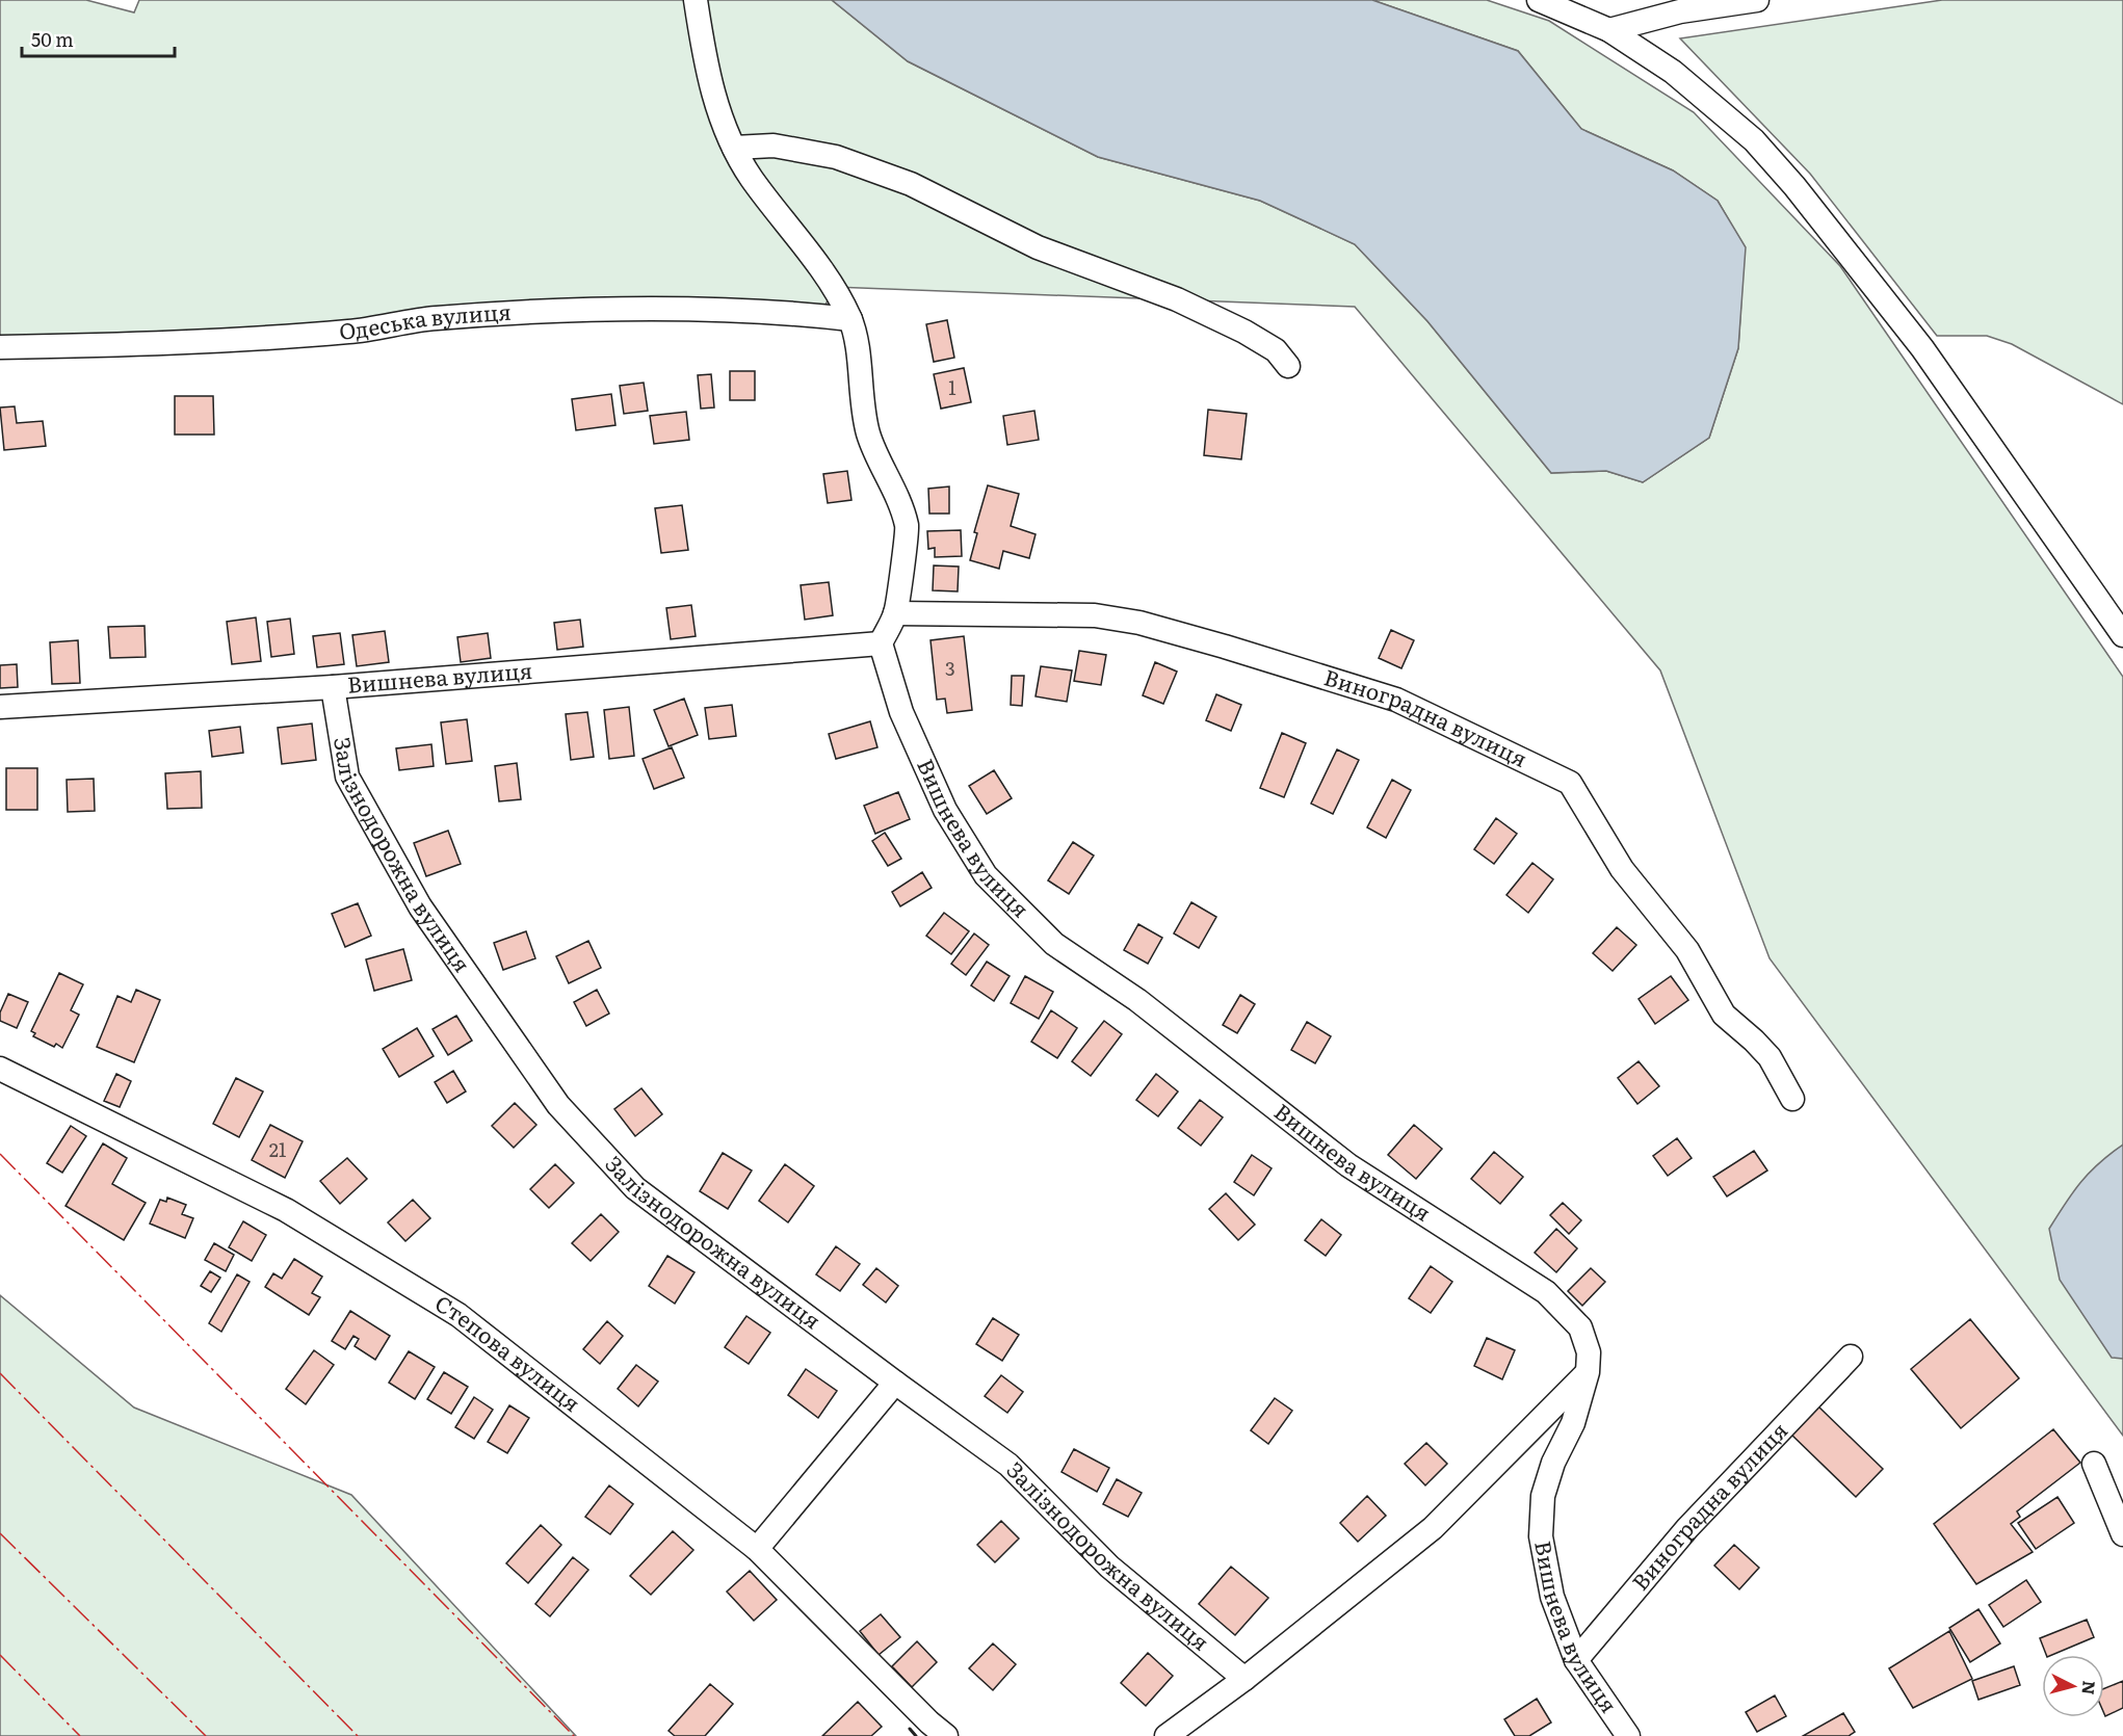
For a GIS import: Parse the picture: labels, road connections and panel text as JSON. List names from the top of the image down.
{
  "streets": {
    "street": [
      "Одеська вулиця",
      "Вишнева вулиця",
      "Виноградна вулиця",
      "Залізнодорожна вулиця",
      "Степова вулиця"
    ]
  },
  "crossings": [
    ["Вишнева вулиця", "Виноградна вулиця"],
    ["Вишнева вулиця", "Залізнодорожна вулиця"]
  ],
  "house_numbers": ["1", "3", "21"],
  "scale_bar": "50 m",
  "north": "right"
}
